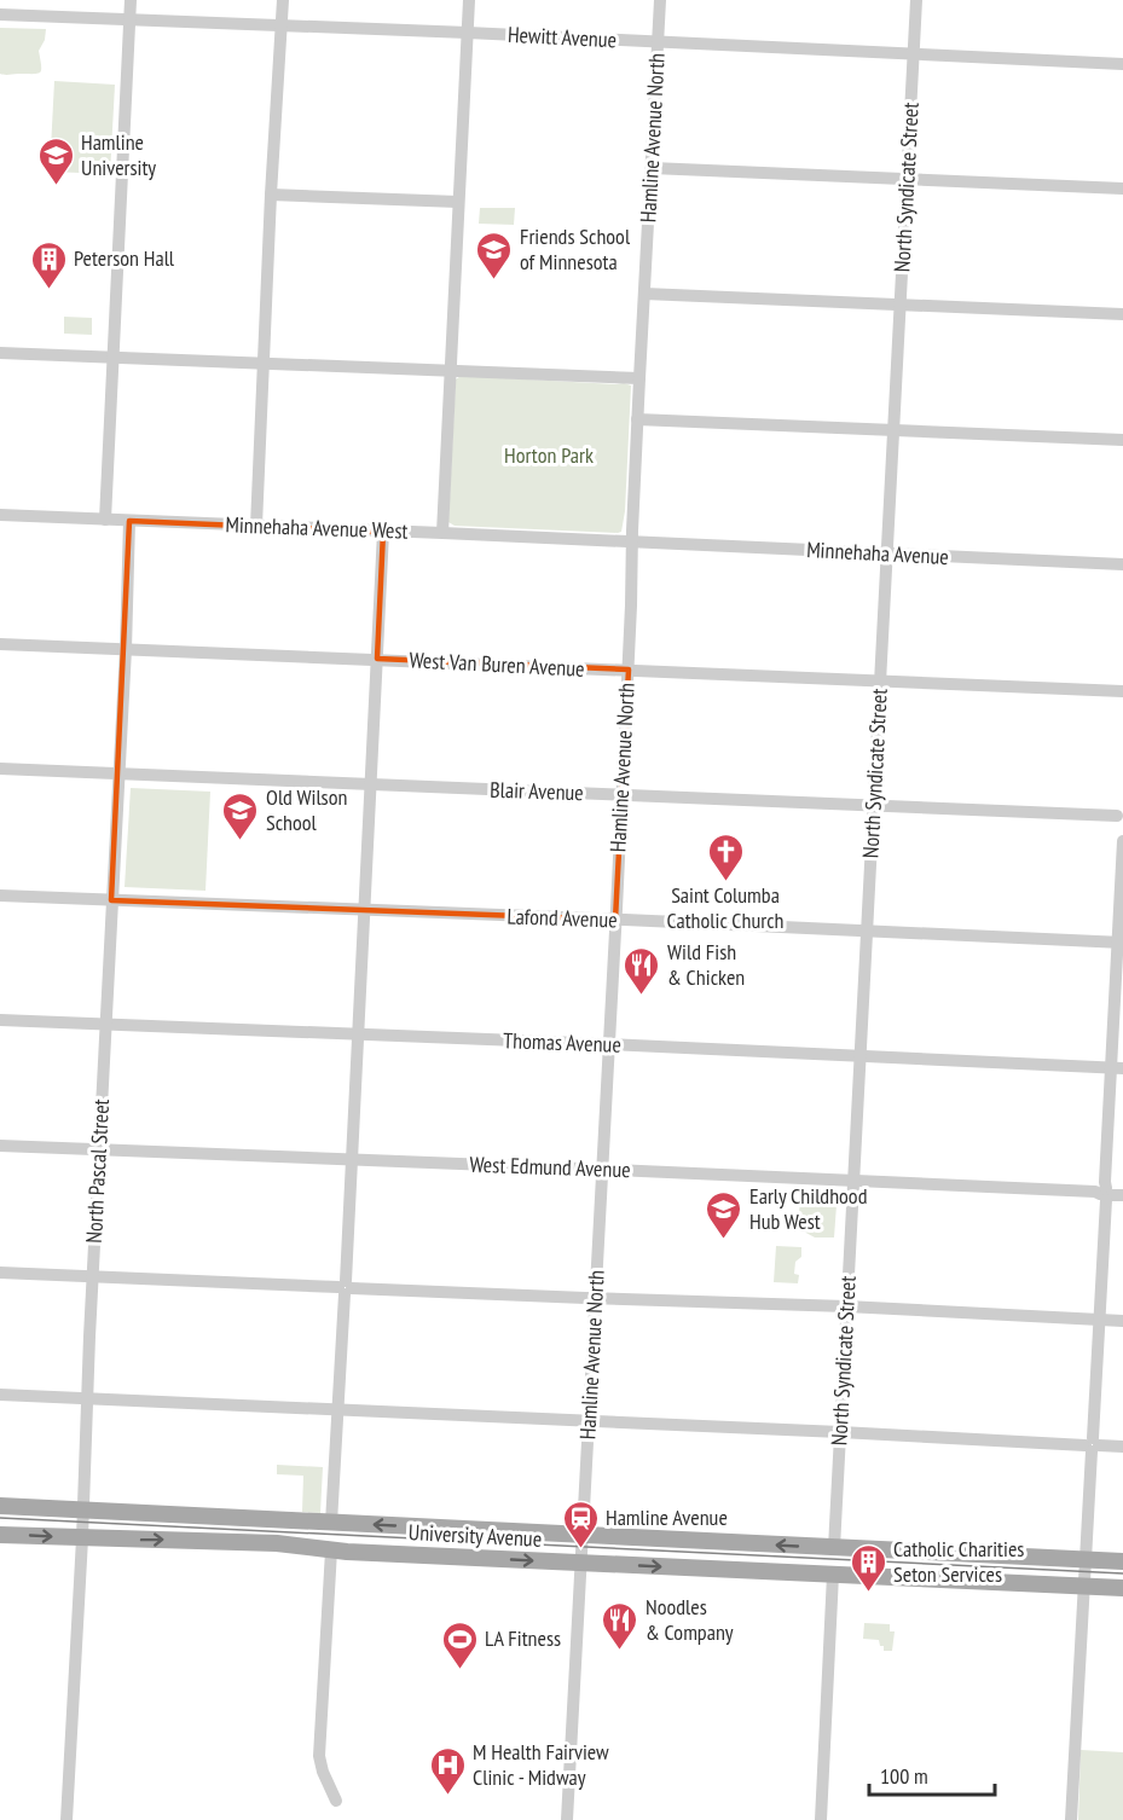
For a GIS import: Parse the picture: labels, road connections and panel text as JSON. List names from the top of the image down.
{
  "streets": {
    "main road": ["University Avenue"],
    "street": [
      "Hewitt Avenue",
      "Hamline Avenue North",
      "North Syndicate Street",
      "Minnehaha Avenue West",
      "Minnehaha Avenue",
      "West Van Buren Avenue",
      "Blair Avenue",
      "Lafond Avenue",
      "Thomas Avenue",
      "West Edmund Avenue",
      "North Pascal Street"
    ]
  },
  "crossings": [
    ["Hewitt Avenue", "Hamline Avenue North"],
    ["Hewitt Avenue", "North Syndicate Street"],
    ["Hamline Avenue North", "Minnehaha Avenue West"],
    ["Hamline Avenue North", "Minnehaha Avenue"],
    ["Hamline Avenue North", "West Van Buren Avenue"],
    ["Hamline Avenue North", "Blair Avenue"],
    ["Hamline Avenue North", "Lafond Avenue"],
    ["Hamline Avenue North", "Thomas Avenue"],
    ["Hamline Avenue North", "West Edmund Avenue"],
    ["Hamline Avenue North", "University Avenue"],
    ["North Syndicate Street", "Minnehaha Avenue"],
    ["North Syndicate Street", "West Van Buren Avenue"],
    ["North Syndicate Street", "Blair Avenue"],
    ["North Syndicate Street", "Lafond Avenue"],
    ["North Syndicate Street", "Thomas Avenue"],
    ["North Syndicate Street", "West Edmund Avenue"],
    ["North Syndicate Street", "University Avenue"],
    ["Minnehaha Avenue West", "Minnehaha Avenue"],
    ["Minnehaha Avenue West", "North Pascal Street"],
    ["West Van Buren Avenue", "North Pascal Street"],
    ["Blair Avenue", "North Pascal Street"],
    ["Lafond Avenue", "North Pascal Street"],
    ["Thomas Avenue", "North Pascal Street"],
    ["West Edmund Avenue", "North Pascal Street"],
    ["North Pascal Street", "University Avenue"]
  ],
  "parks": ["Horton Park"],
  "places": {
    "school or university": [
      "Hamline University",
      "Friends School of Minnesota",
      "Old Wilson School",
      "Early Childhood Hub West"
    ],
    "building": ["Peterson Hall", "Catholic Charities Seton Services"],
    "church": ["Saint Columba Catholic Church"],
    "restaurant": ["Wild Fish & Chicken", "Noodles & Company"],
    "station": ["Hamline Avenue"],
    "sports": ["LA Fitness"],
    "hospital": ["M Health Fairview Clinic - Midway"]
  },
  "scale_bar": "100 m"
}
